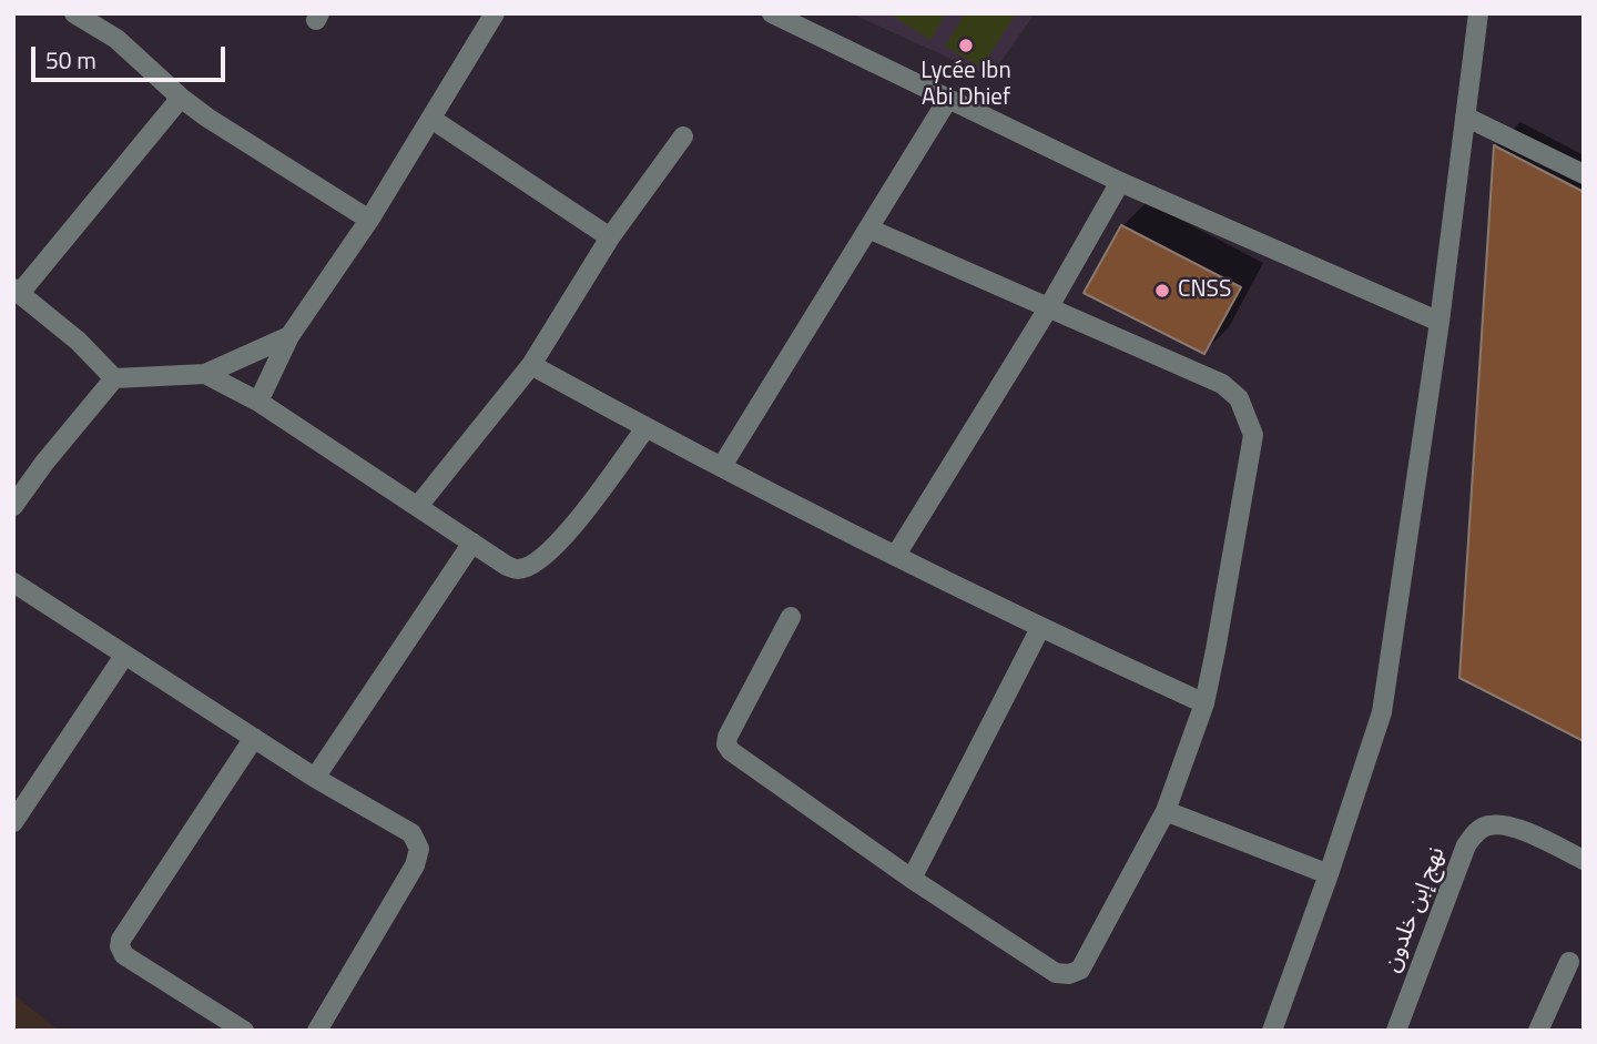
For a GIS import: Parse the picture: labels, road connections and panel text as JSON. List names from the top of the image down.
{
  "streets": {
    "street": ["نهج إبن خلدون"]
  },
  "places": ["Lycée Ibn Abi Dhief", "CNSS"],
  "scale_bar": "50 m"
}
